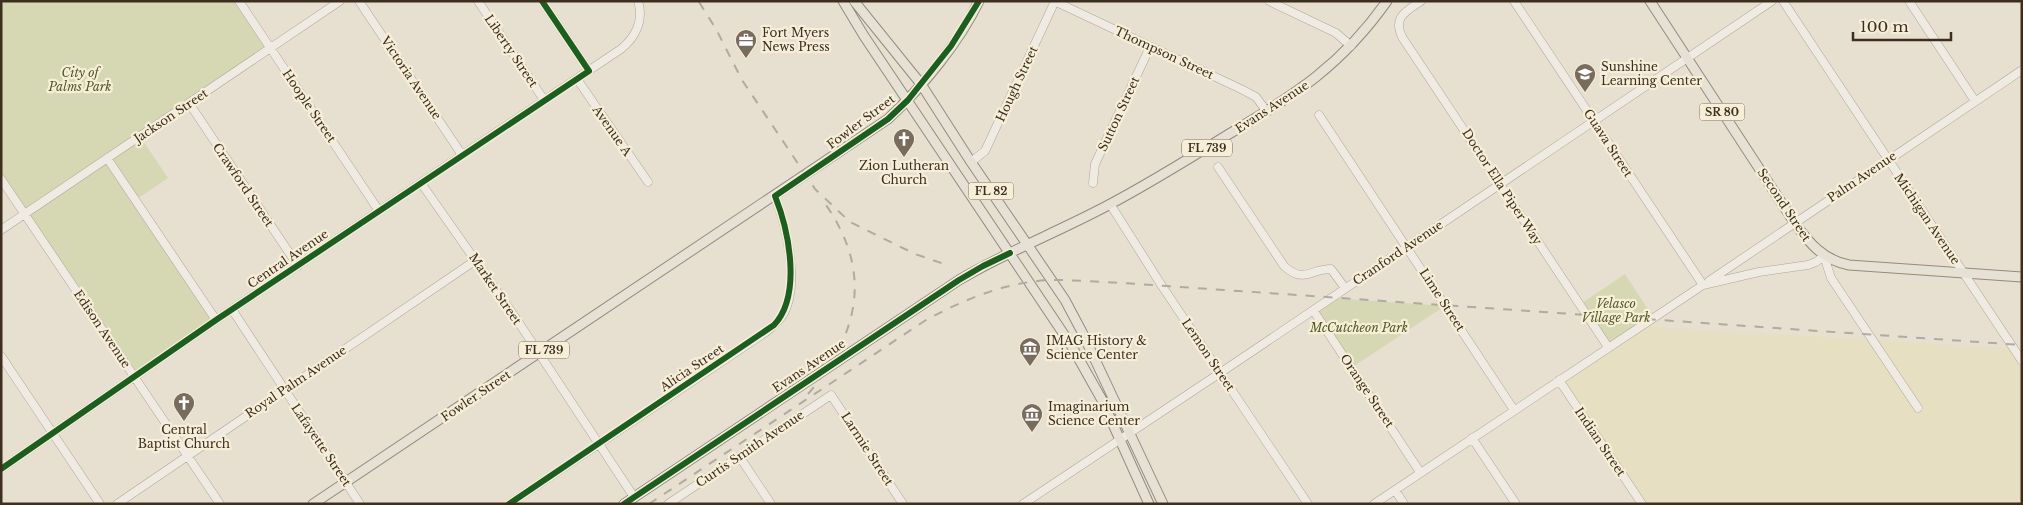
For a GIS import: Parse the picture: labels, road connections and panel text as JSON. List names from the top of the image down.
{
  "streets": {
    "main road": [
      "Evans Avenue",
      "SR 80",
      "Fowler Street",
      "FL 739",
      "FL 82",
      "Second Street"
    ],
    "street": [
      "Liberty Street",
      "Thompson Street",
      "Victoria Avenue",
      "Hough Street",
      "Hoople Street",
      "Sutton Street",
      "Jackson Street",
      "Avenue A",
      "Guava Street",
      "Palm Avenue",
      "Crawford Street",
      "Doctor Ella Piper Way",
      "Michigan Avenue",
      "Cranford Avenue",
      "Central Avenue",
      "Market Street",
      "Lime Street",
      "Edison Avenue",
      "Lemon Street",
      "Alicia Street",
      "Royal Palm Avenue",
      "Orange Street",
      "Indian Street",
      "Lafayette Street",
      "Curtis Smith Avenue",
      "Larmie Street"
    ]
  },
  "crossings": [
    ["Liberty Street", "Central Avenue"],
    ["Thompson Street", "Hough Street"],
    ["Thompson Street", "Evans Avenue"],
    ["Thompson Street", "Sutton Street"],
    ["Victoria Avenue", "Central Avenue"],
    ["Hough Street", "FL 82"],
    ["Hoople Street", "Jackson Street"],
    ["Hoople Street", "Central Avenue"],
    ["Evans Avenue", "FL 739"],
    ["Evans Avenue", "FL 82"],
    ["Evans Avenue", "Market Street"],
    ["Evans Avenue", "Lemon Street"],
    ["SR 80", "Second Street"],
    ["SR 80", "Michigan Avenue"],
    ["Jackson Street", "Crawford Street"],
    ["Jackson Street", "Edison Avenue"],
    ["Fowler Street", "FL 82"],
    ["Fowler Street", "Market Street"],
    ["Fowler Street", "Alicia Street"],
    ["Fowler Street", "Lafayette Street"],
    ["Avenue A", "Central Avenue"],
    ["Guava Street", "Palm Avenue"],
    ["Guava Street", "Cranford Avenue"],
    ["Palm Avenue", "Doctor Ella Piper Way"],
    ["Palm Avenue", "Second Street"],
    ["Palm Avenue", "Michigan Avenue"],
    ["Palm Avenue", "Lime Street"],
    ["Palm Avenue", "Orange Street"],
    ["Palm Avenue", "Indian Street"],
    ["Crawford Street", "Central Avenue"],
    ["Doctor Ella Piper Way", "Cranford Avenue"],
    ["FL 82", "Cranford Avenue"],
    ["Second Street", "Cranford Avenue"],
    ["Cranford Avenue", "Lime Street"],
    ["Cranford Avenue", "Lemon Street"],
    ["Cranford Avenue", "Orange Street"],
    ["Central Avenue", "Market Street"],
    ["Central Avenue", "Edison Avenue"],
    ["Central Avenue", "Lafayette Street"],
    ["Market Street", "Alicia Street"],
    ["Market Street", "Royal Palm Avenue"],
    ["Edison Avenue", "Royal Palm Avenue"],
    ["Royal Palm Avenue", "Lafayette Street"],
    ["Curtis Smith Avenue", "Larmie Street"]
  ],
  "parks": ["City of Palms Park", "Velasco Village Park", "McCutcheon Park"],
  "places": {
    "office": ["Fort Myers News Press"],
    "school or university": ["Sunshine Learning Center"],
    "church": ["Zion Lutheran Church", "Central Baptist Church"],
    "museum": ["IMAG History & Science Center", "Imaginarium Science Center"]
  },
  "scale_bar": "100 m"
}
